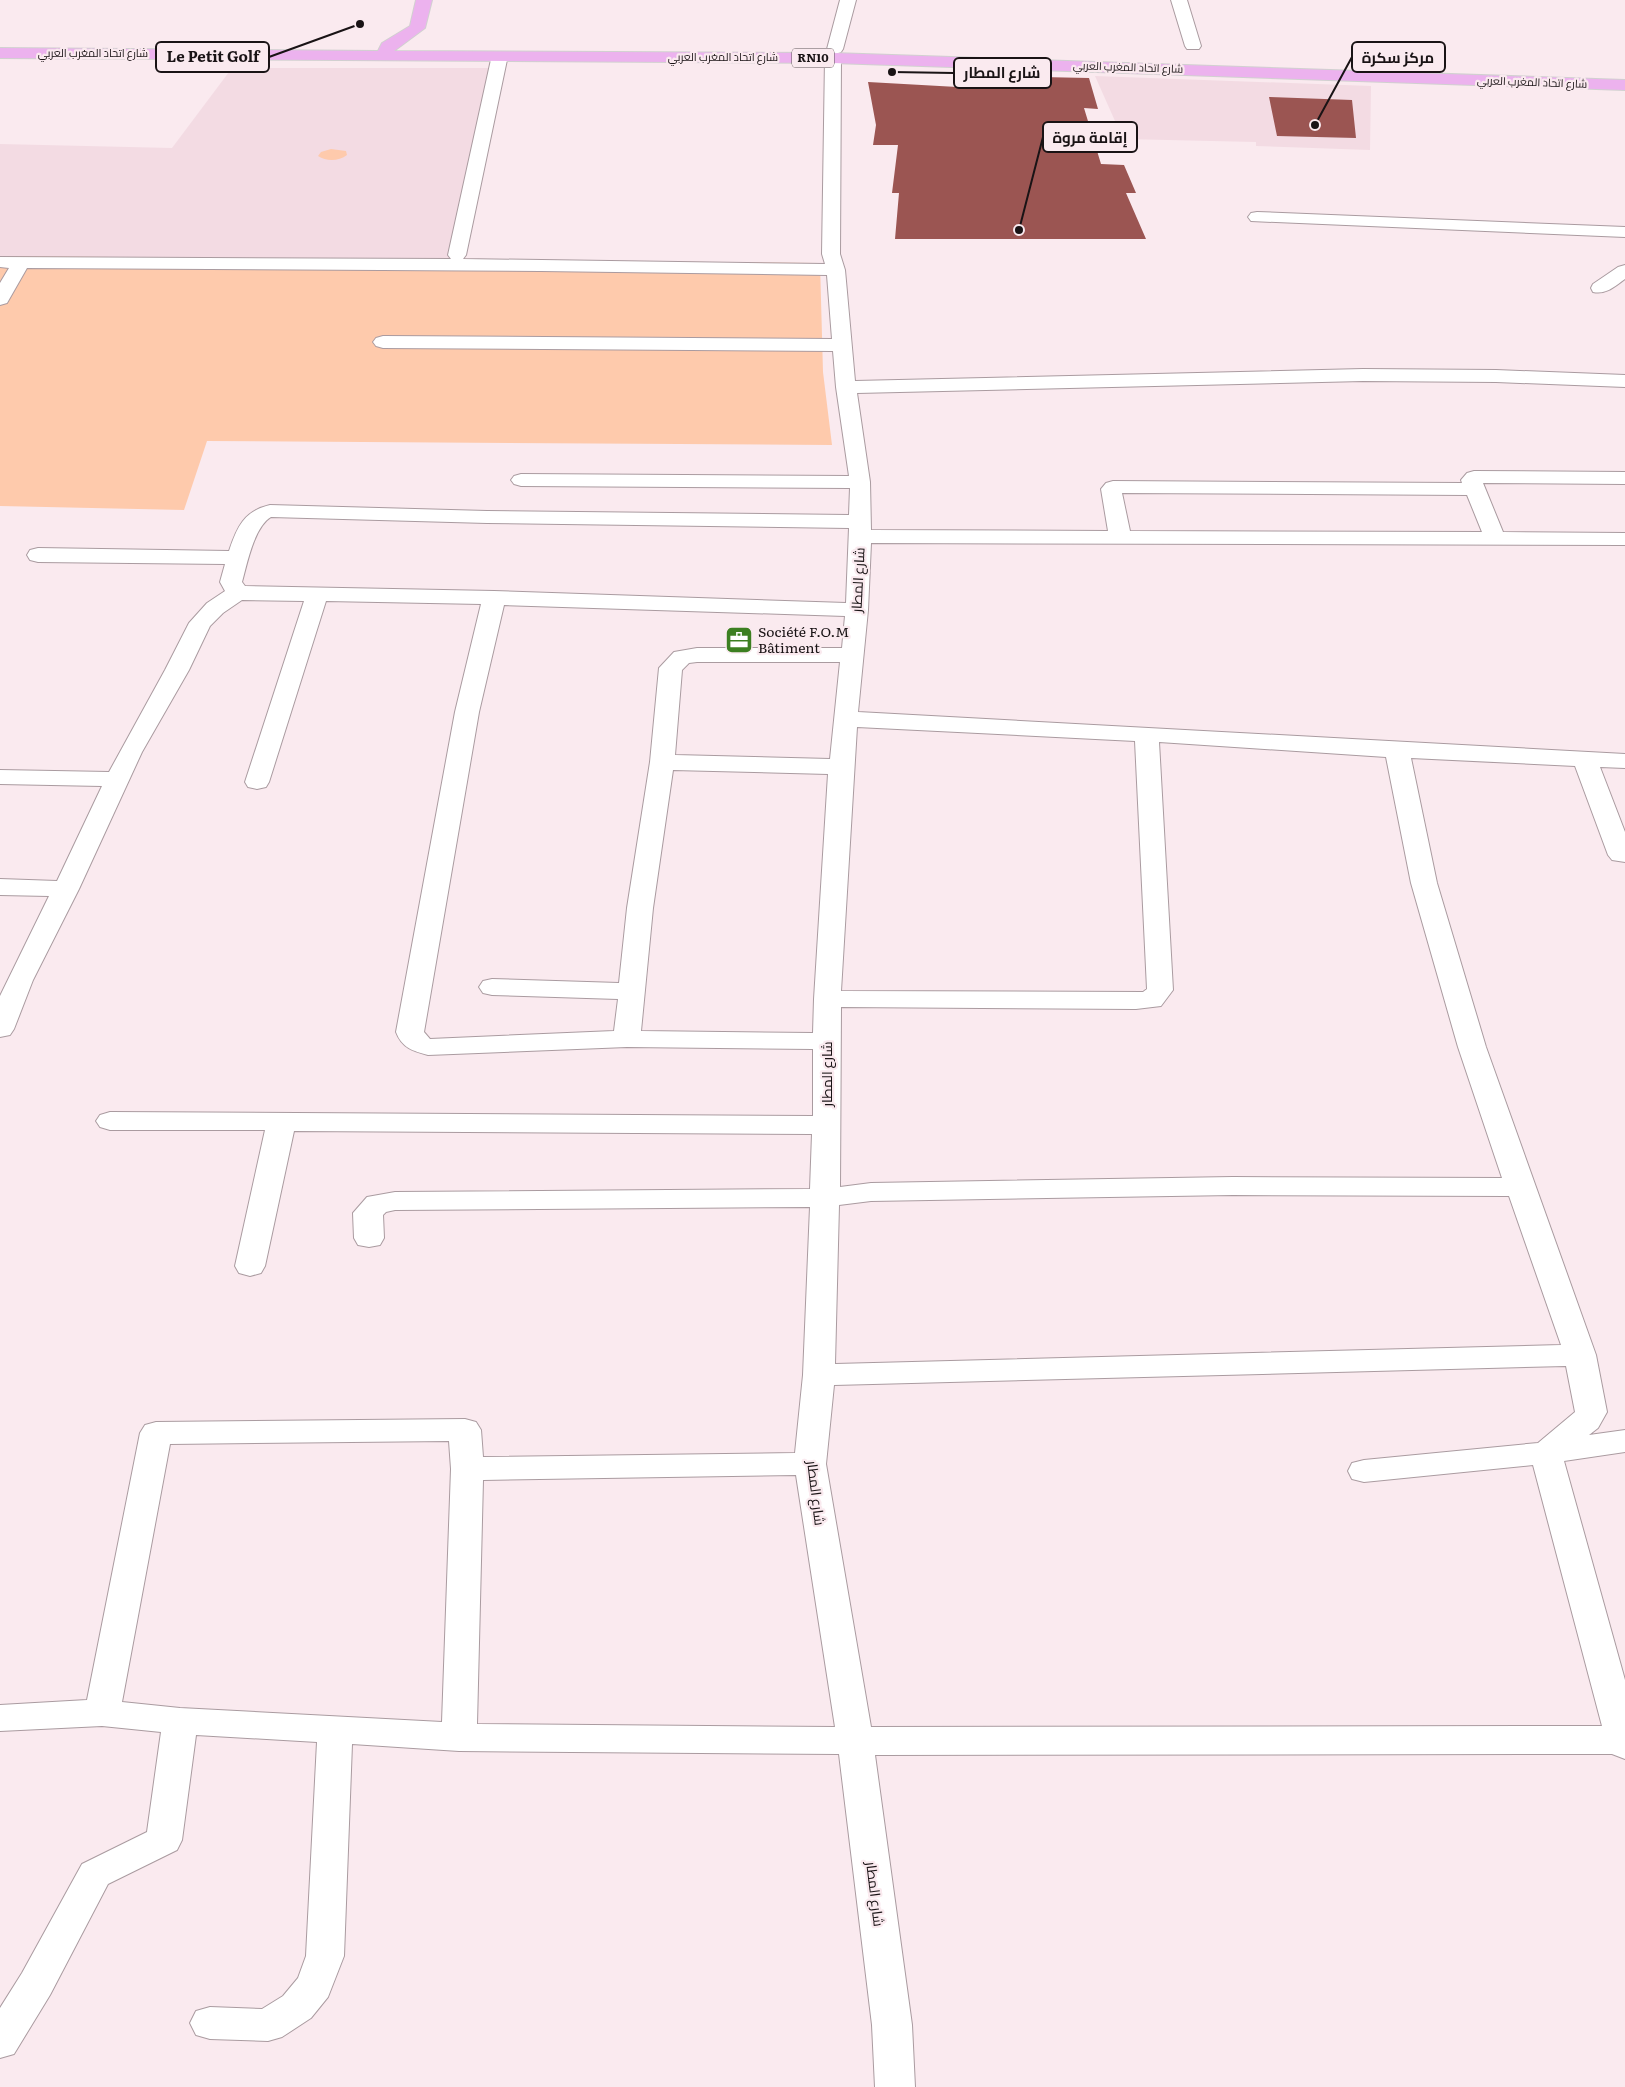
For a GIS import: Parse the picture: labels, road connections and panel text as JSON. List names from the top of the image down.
{
  "streets": {
    "main road": ["شارع اتحاد المغرب العربي", "RN10"],
    "street": ["شارع المطار"]
  },
  "crossings": [
    ["شارع اتحاد المغرب العربي", "شارع المطار"]
  ],
  "places": {
    "other": [
      "Le Petit Golf",
      "شارع المطار",
      "مركز سكرة",
      "إقامة مروة"
    ],
    "office": ["Société F.O.M Bâtiment"]
  }
}
